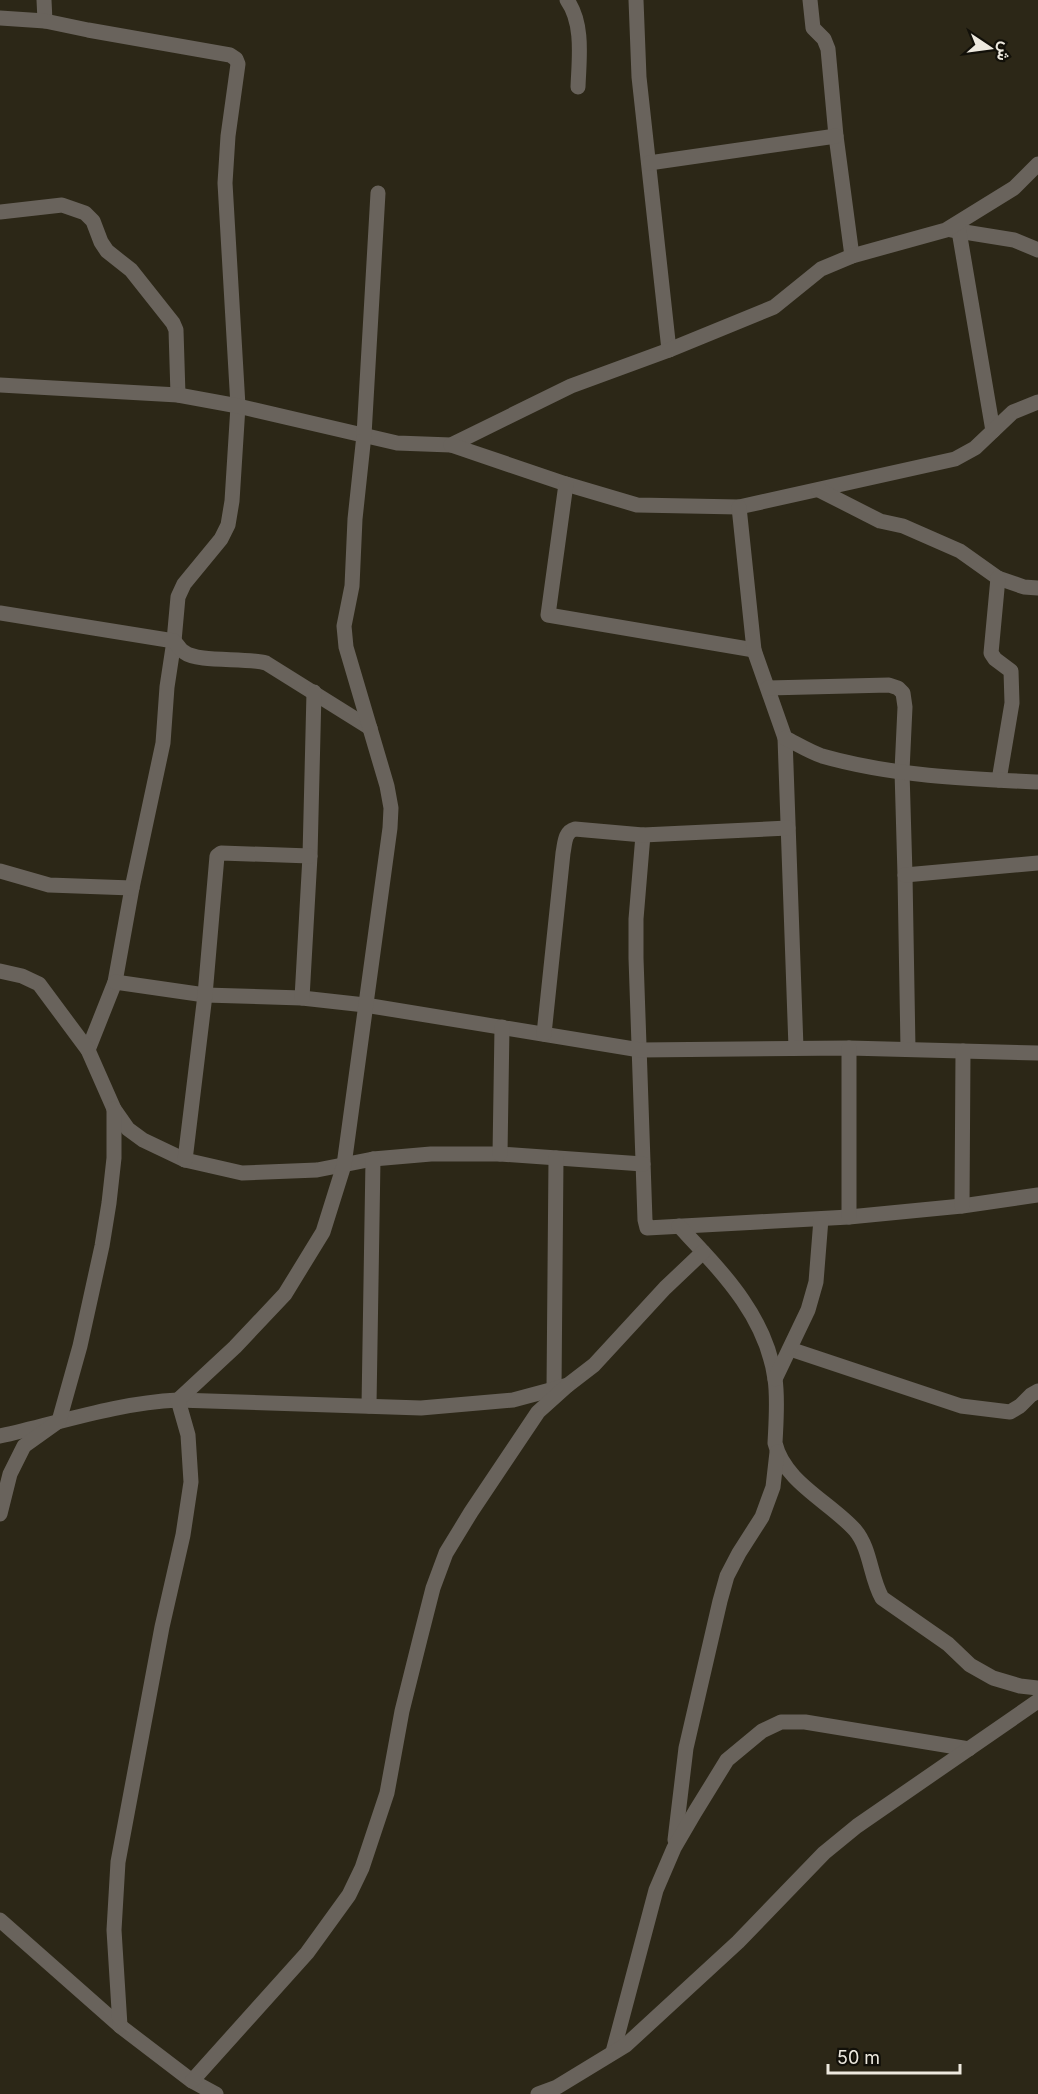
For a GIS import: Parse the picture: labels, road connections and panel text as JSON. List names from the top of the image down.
{
  "scale_bar": "50 m",
  "north": "right"
}
